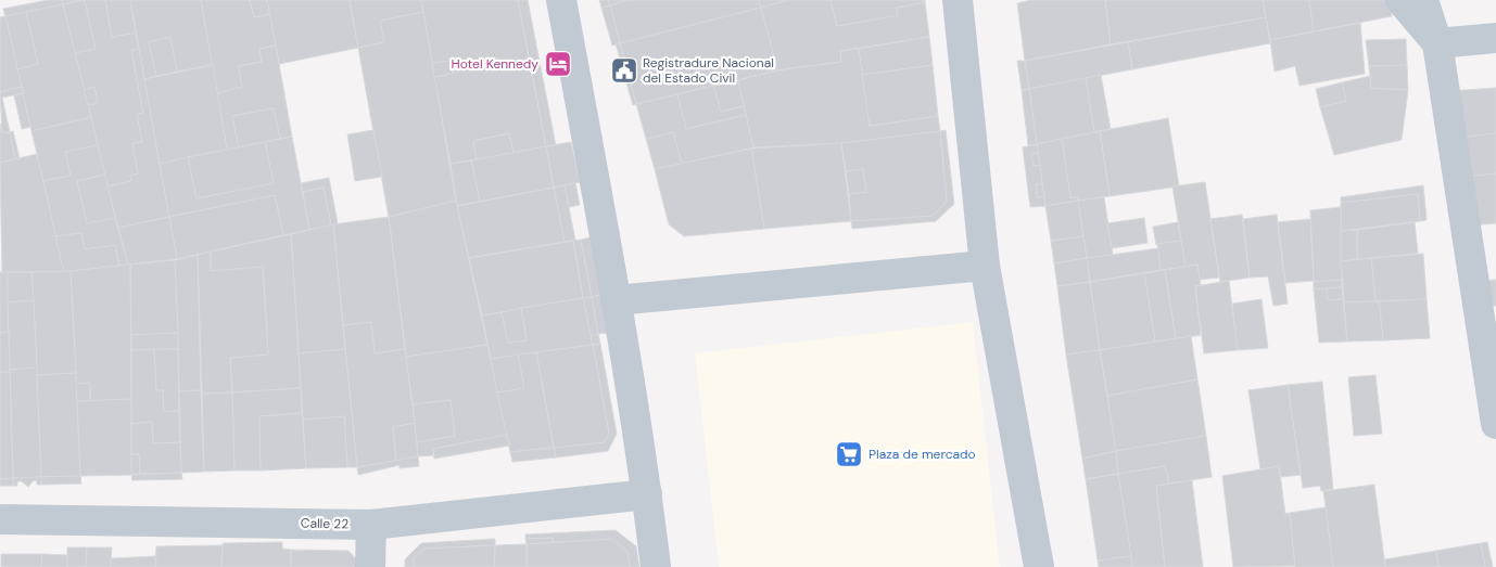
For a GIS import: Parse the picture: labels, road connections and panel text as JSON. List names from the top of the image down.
{
  "streets": {
    "street": ["Calle 22"]
  },
  "places": {
    "hotel": ["Hotel Kennedy"],
    "public building": ["Registradure Nacional del Estado Civil"],
    "supermarket": ["Plaza de mercado"]
  }
}
